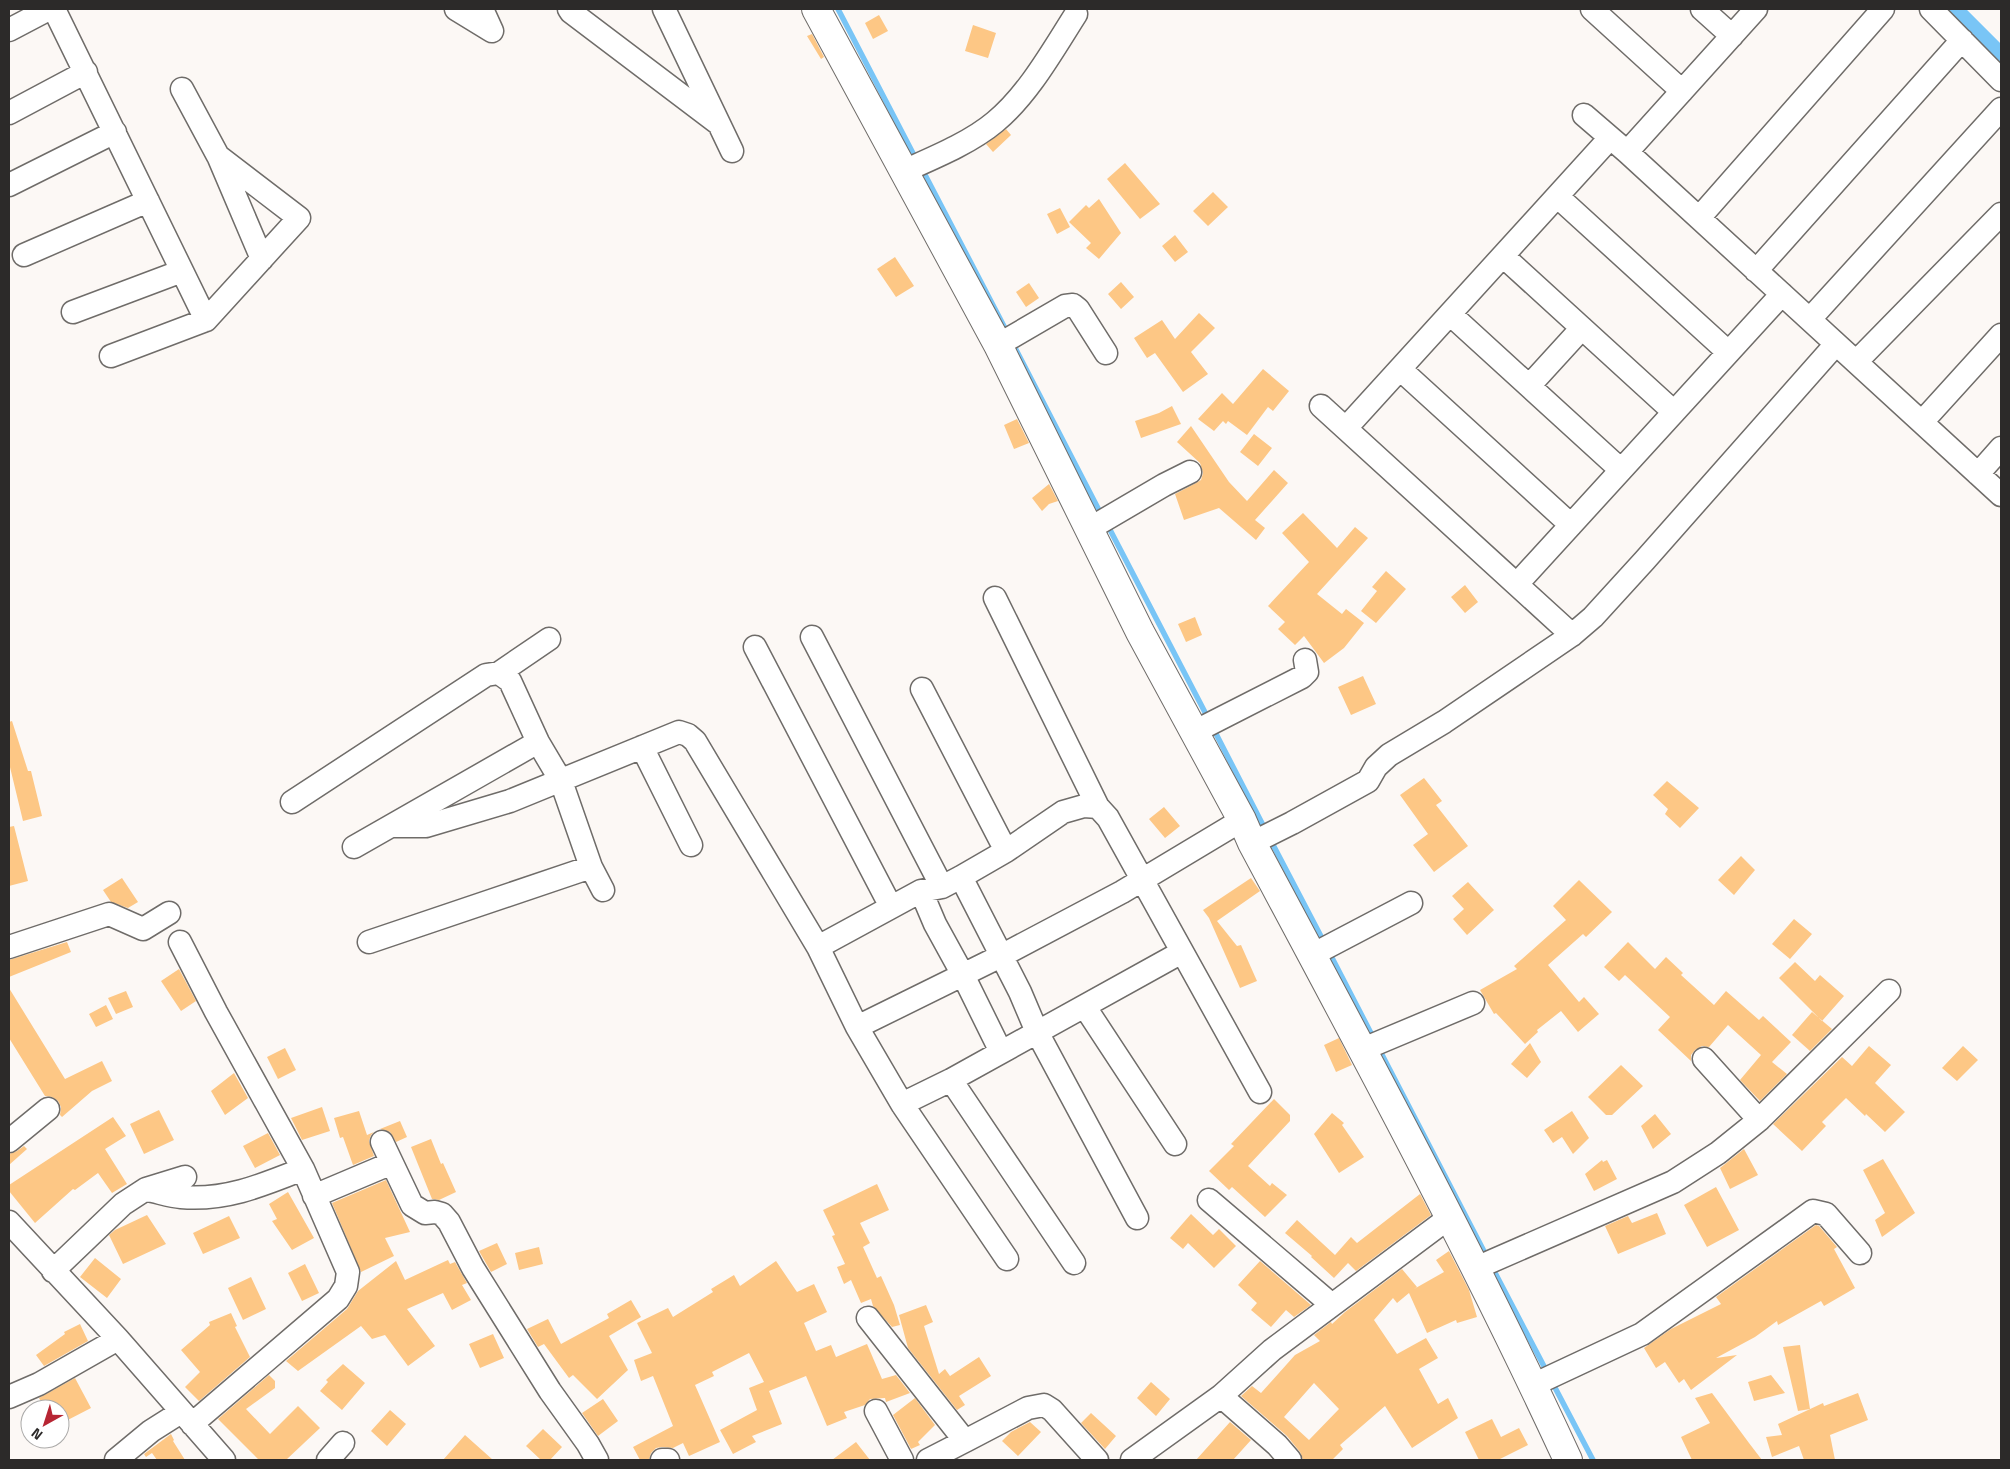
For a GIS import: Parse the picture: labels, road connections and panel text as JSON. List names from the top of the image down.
{
  "north": "bottom left"
}
